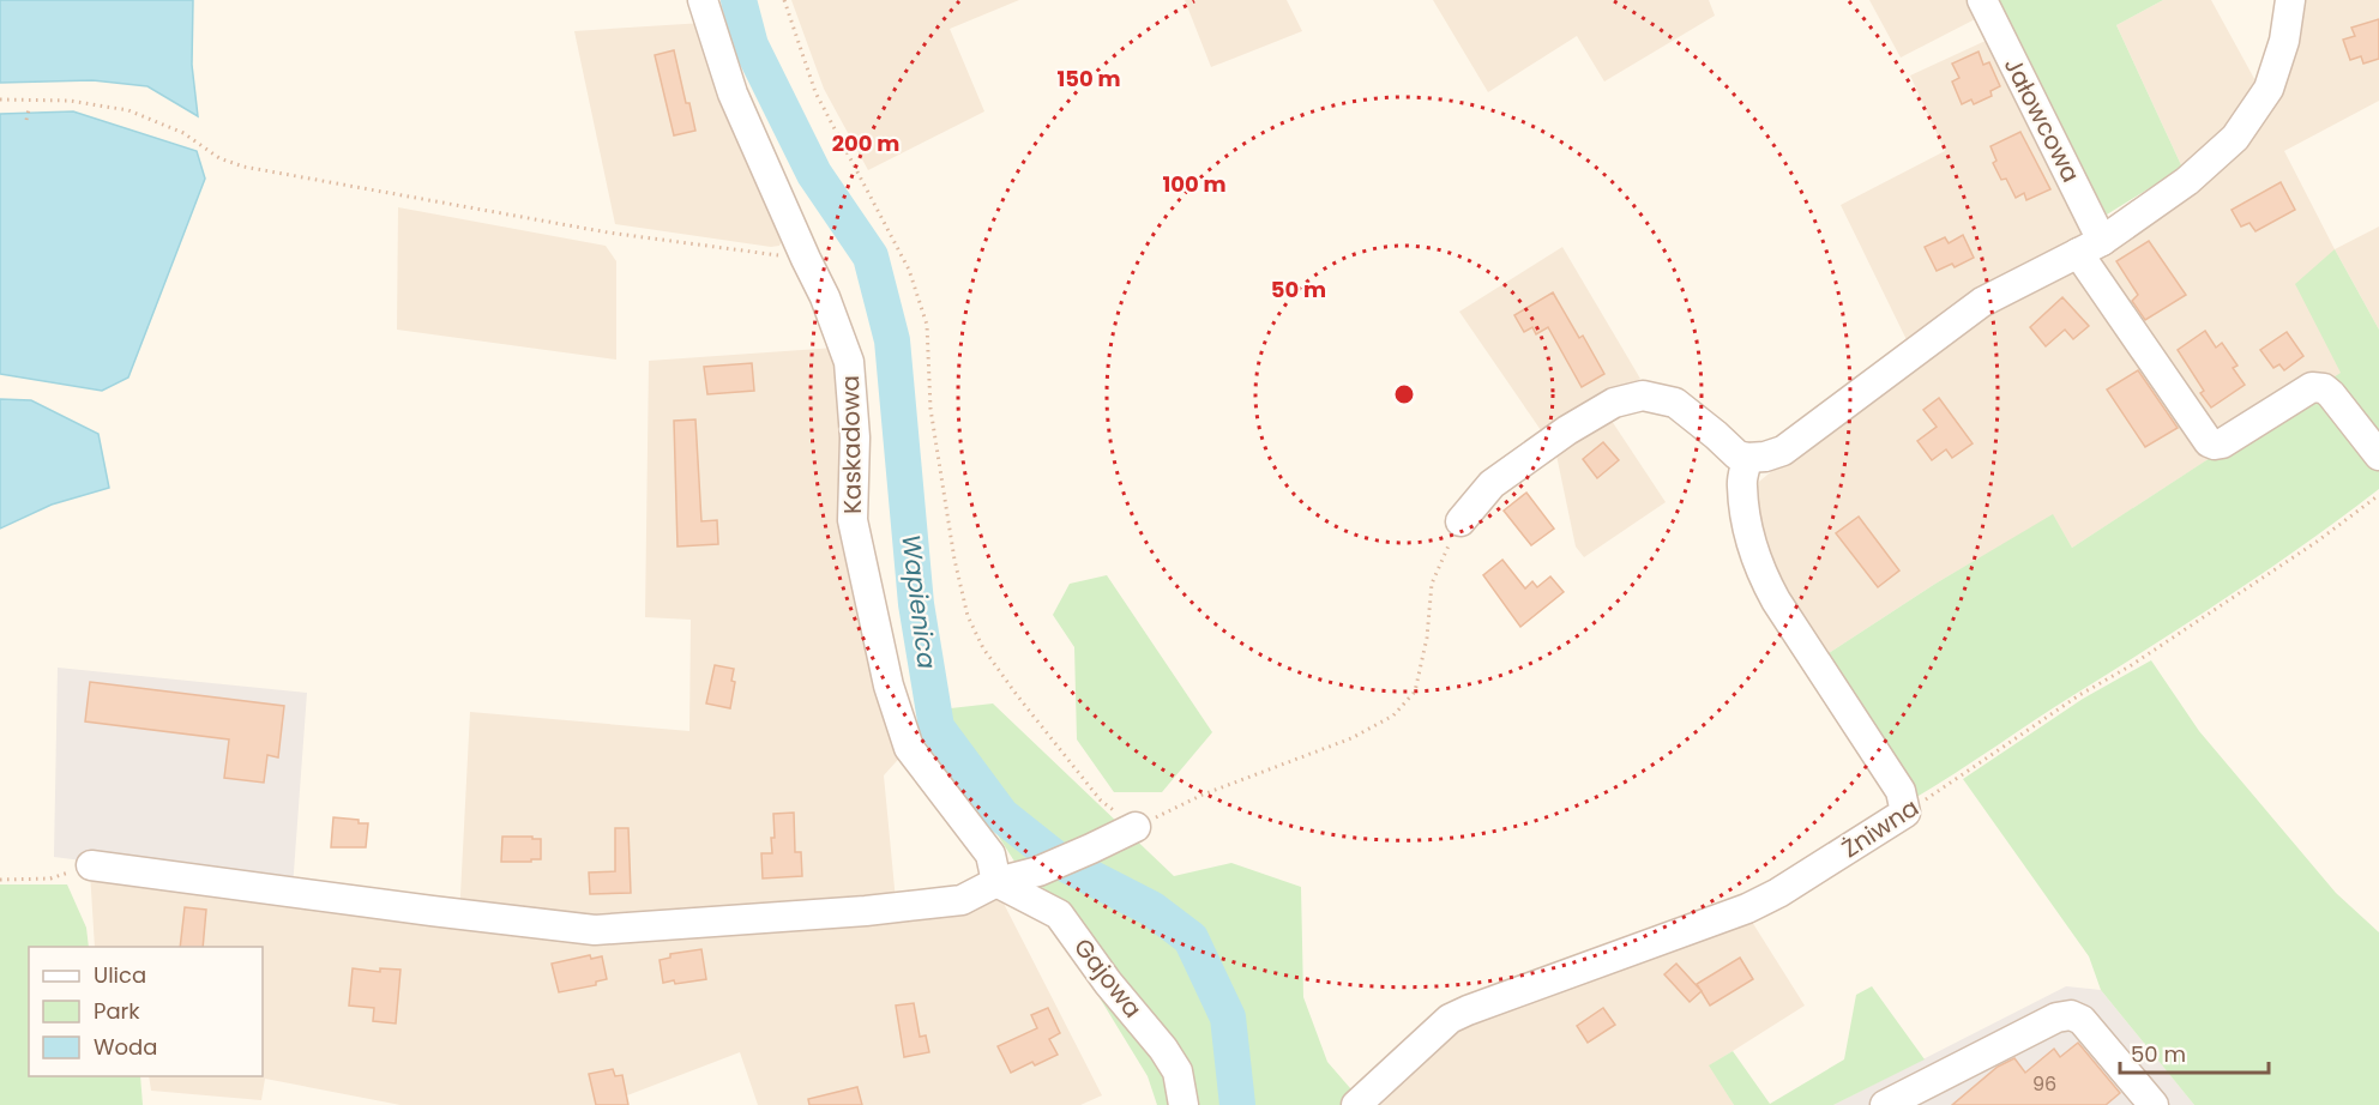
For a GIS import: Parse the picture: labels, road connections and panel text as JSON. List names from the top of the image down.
{
  "streets": {
    "street": [
      "Jałowcowa",
      "Kaskadowa",
      "Żniwna",
      "Gajowa"
    ]
  },
  "crossings": [
    ["Kaskadowa", "Gajowa"]
  ],
  "water": ["Wapienica"],
  "house_numbers": ["96"],
  "legend": ["Ulica", "Park", "Woda"],
  "scale_bar": "50 m",
  "rings": [
    "150 m",
    "200 m",
    "100 m",
    "50 m"
  ]
}
